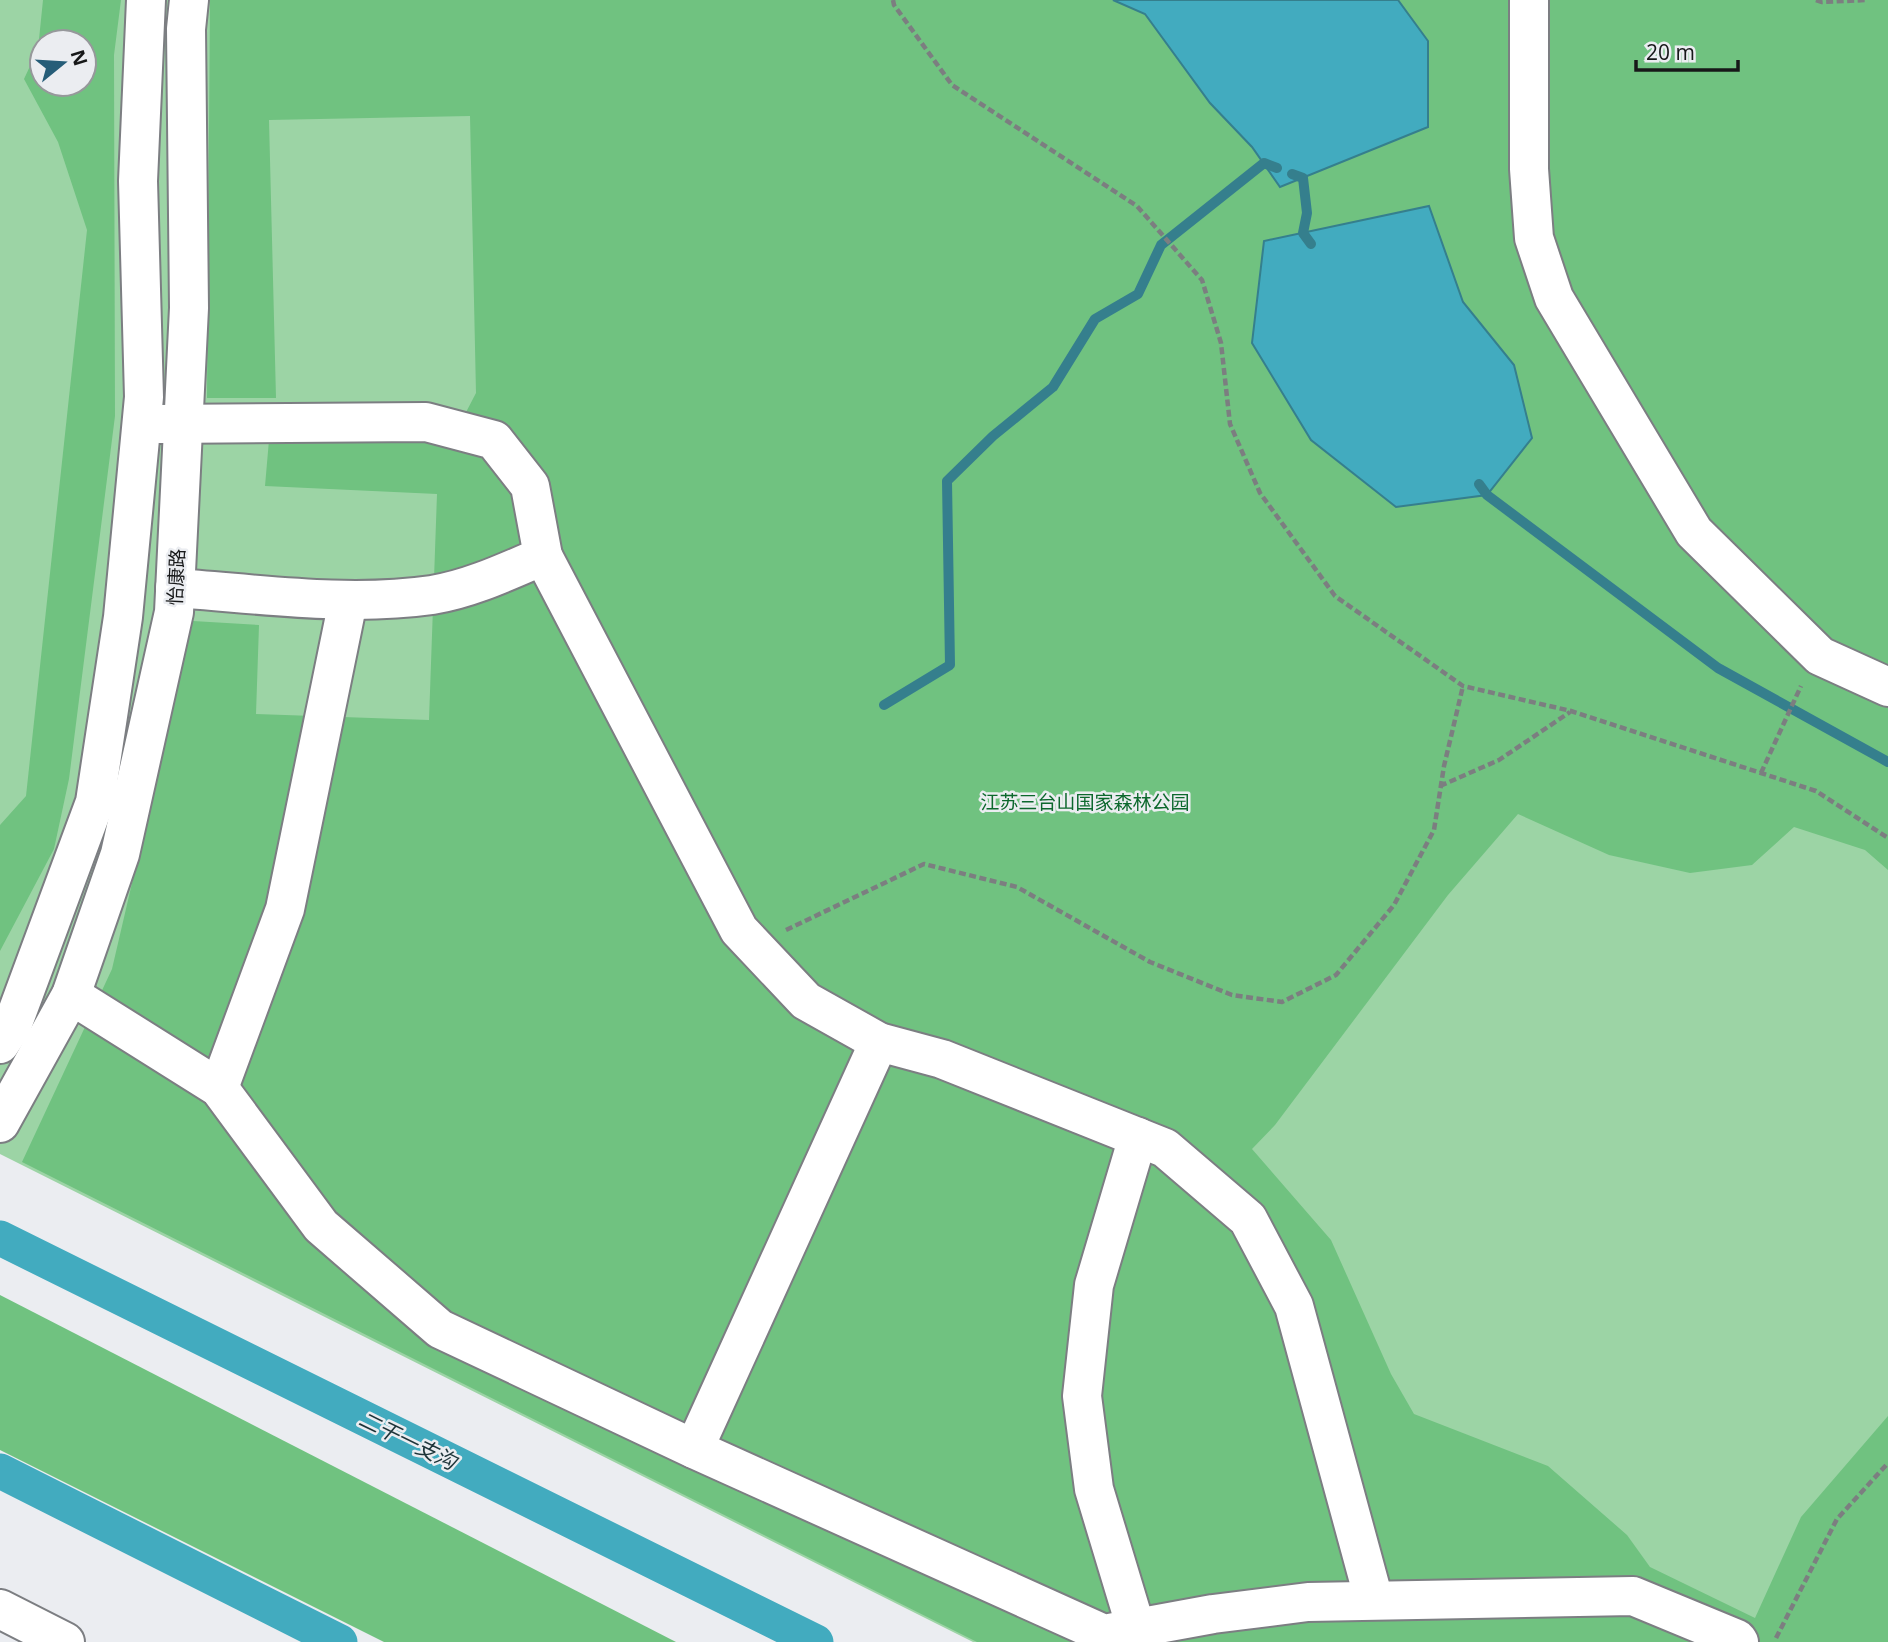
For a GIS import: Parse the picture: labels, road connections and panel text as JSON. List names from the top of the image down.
{
  "streets": {
    "street": ["怡康路"]
  },
  "water": ["二干一支沟"],
  "parks": ["江苏三台山国家森林公园"],
  "scale_bar": "20 m",
  "north": "right"
}
